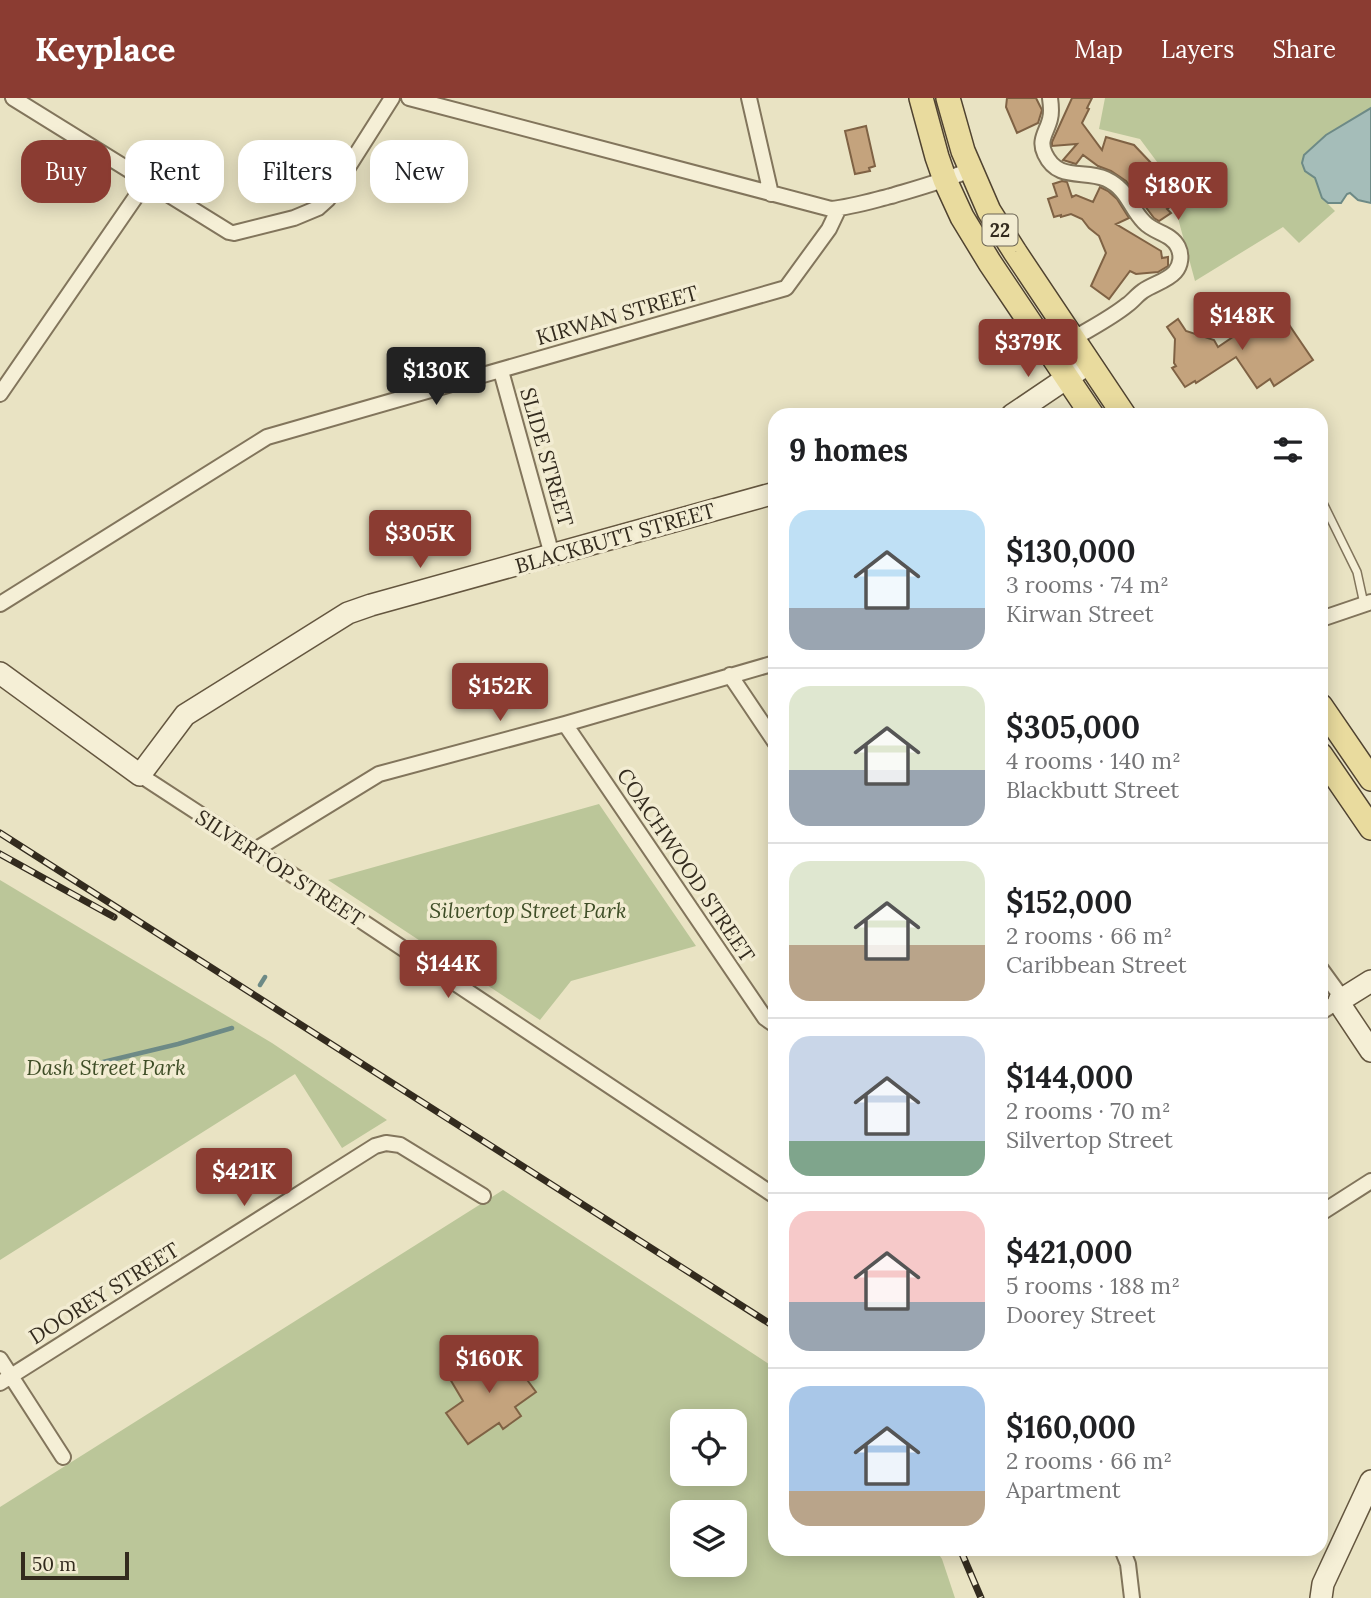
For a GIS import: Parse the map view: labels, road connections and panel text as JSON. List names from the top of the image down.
{
  "streets": {
    "main road": ["22"],
    "street": [
      "KIRWAN STREET",
      "SLIDE STREET",
      "BLACKBUTT STREET",
      "COACHWOOD STREET",
      "SILVERTOP STREET",
      "DOOREY STREET"
    ]
  },
  "crossings": [
    ["KIRWAN STREET", "SLIDE STREET"],
    ["SLIDE STREET", "BLACKBUTT STREET"],
    ["BLACKBUTT STREET", "SILVERTOP STREET"]
  ],
  "parks": ["Silvertop Street Park", "Dash Street Park"],
  "scale_bar": "50 m",
  "page": {
    "header": "Keyplace",
    "nav": ["Map", "Layers", "Share"],
    "chip": [
      "Buy",
      "Rent",
      "Filters",
      "New"
    ],
    "price": [
      "$180K",
      "$148K",
      "$379K",
      "$130K",
      "$305K",
      "$152K",
      "$144K",
      "$421K",
      "$160K"
    ],
    "heading": "9 homes",
    "list": [
      {
        "name": "$130,000",
        "note": "3 rooms · 74 m² · Kirwan Street"
      },
      {
        "name": "$305,000",
        "note": "4 rooms · 140 m² · Blackbutt Street"
      },
      {
        "name": "$152,000",
        "note": "2 rooms · 66 m² · Caribbean Street"
      },
      {
        "name": "$144,000",
        "note": "2 rooms · 70 m² · Silvertop Street"
      },
      {
        "name": "$421,000",
        "note": "5 rooms · 188 m² · Doorey Street"
      },
      {
        "name": "$160,000",
        "note": "2 rooms · 66 m² · Apartment"
      }
    ],
    "scale": "50 m"
  }
}
